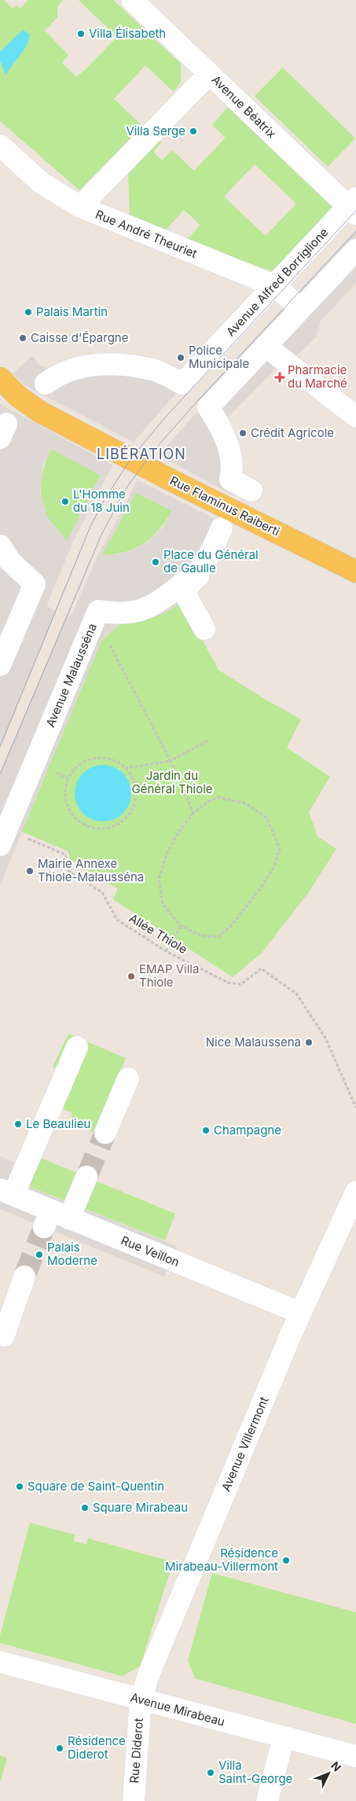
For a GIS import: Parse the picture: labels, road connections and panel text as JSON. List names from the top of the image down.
{
  "streets": {
    "main road": ["Rue Flaminus Raiberti"],
    "street": [
      "Avenue Béatrix",
      "Rue André Theuriet",
      "Avenue Alfred Borriglione",
      "Avenue Malausséna",
      "Rue Veillon",
      "Avenue Villermont",
      "Avenue Mirabeau",
      "Rue Diderot"
    ],
    "path": ["Allée Thiole"]
  },
  "crossings": [
    ["Avenue Béatrix", "Avenue Alfred Borriglione"],
    ["Rue André Theuriet", "Avenue Alfred Borriglione"],
    ["Avenue Malausséna", "Allée Thiole"],
    ["Rue Veillon", "Avenue Villermont"],
    ["Avenue Villermont", "Avenue Mirabeau"],
    ["Avenue Villermont", "Rue Diderot"],
    ["Avenue Mirabeau", "Rue Diderot"]
  ],
  "districts": ["LIBÉRATION"],
  "parks": ["Jardin du Général Thiole"],
  "places": {
    "other": [
      "Villa Élisabeth",
      "Villa Serge",
      "Palais Martin",
      "Caisse d'Épargne",
      "Police Municipale",
      "Crédit Agricole",
      "L'Homme du 18 Juin",
      "Place du Général de Gaulle",
      "Mairie Annexe Thiole-Malausséna",
      "EMAP Villa Thiole",
      "Nice Malaussena",
      "Le Beaulieu",
      "Champagne",
      "Palais Moderne",
      "Square de Saint-Quentin",
      "Square Mirabeau",
      "Résidence Mirabeau-Villermont",
      "Résidence Diderot",
      "Villa Saint-George"
    ],
    "health": ["Pharmacie du Marché"]
  },
  "north": "top right"
}
